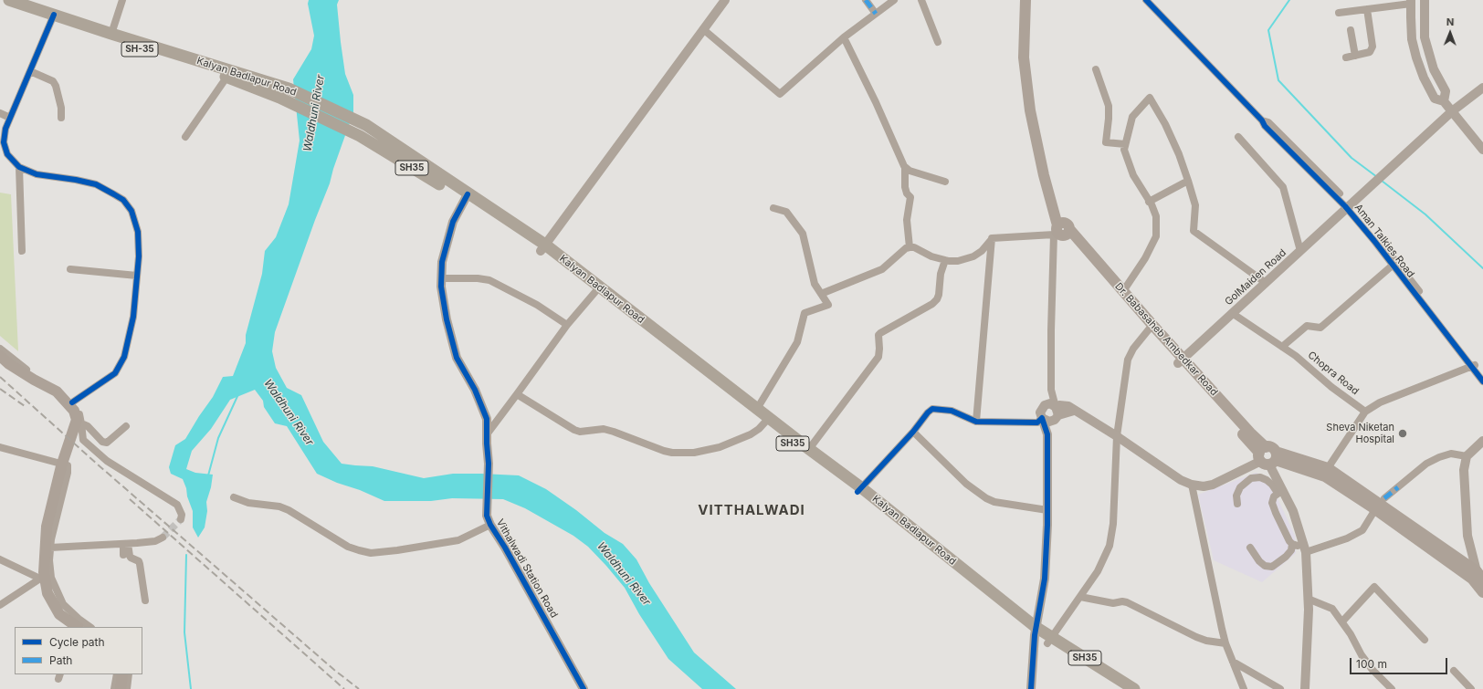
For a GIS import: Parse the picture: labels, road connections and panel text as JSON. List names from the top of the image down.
{
  "streets": {
    "main road": [
      "SH-35",
      "Kalyan Badlapur Road",
      "SH35",
      "Dr. Babasaheb Ambedkar Road"
    ],
    "street": [
      "Aman Talkies Road",
      "GolMaiden Road",
      "Chopra Road",
      "Vithalwadi Station Road"
    ]
  },
  "crossings": [
    ["Kalyan Badlapur Road", "Vithalwadi Station Road"],
    ["Aman Talkies Road", "GolMaiden Road"],
    ["GolMaiden Road", "Dr. Babasaheb Ambedkar Road"],
    ["GolMaiden Road", "Chopra Road"]
  ],
  "districts": ["VITTHALWADI"],
  "water": ["Waldhuni River"],
  "places": ["Sheva Niketan Hospital"],
  "legend": ["Cycle path", "Path"],
  "scale_bar": "100 m",
  "north": "top"
}
